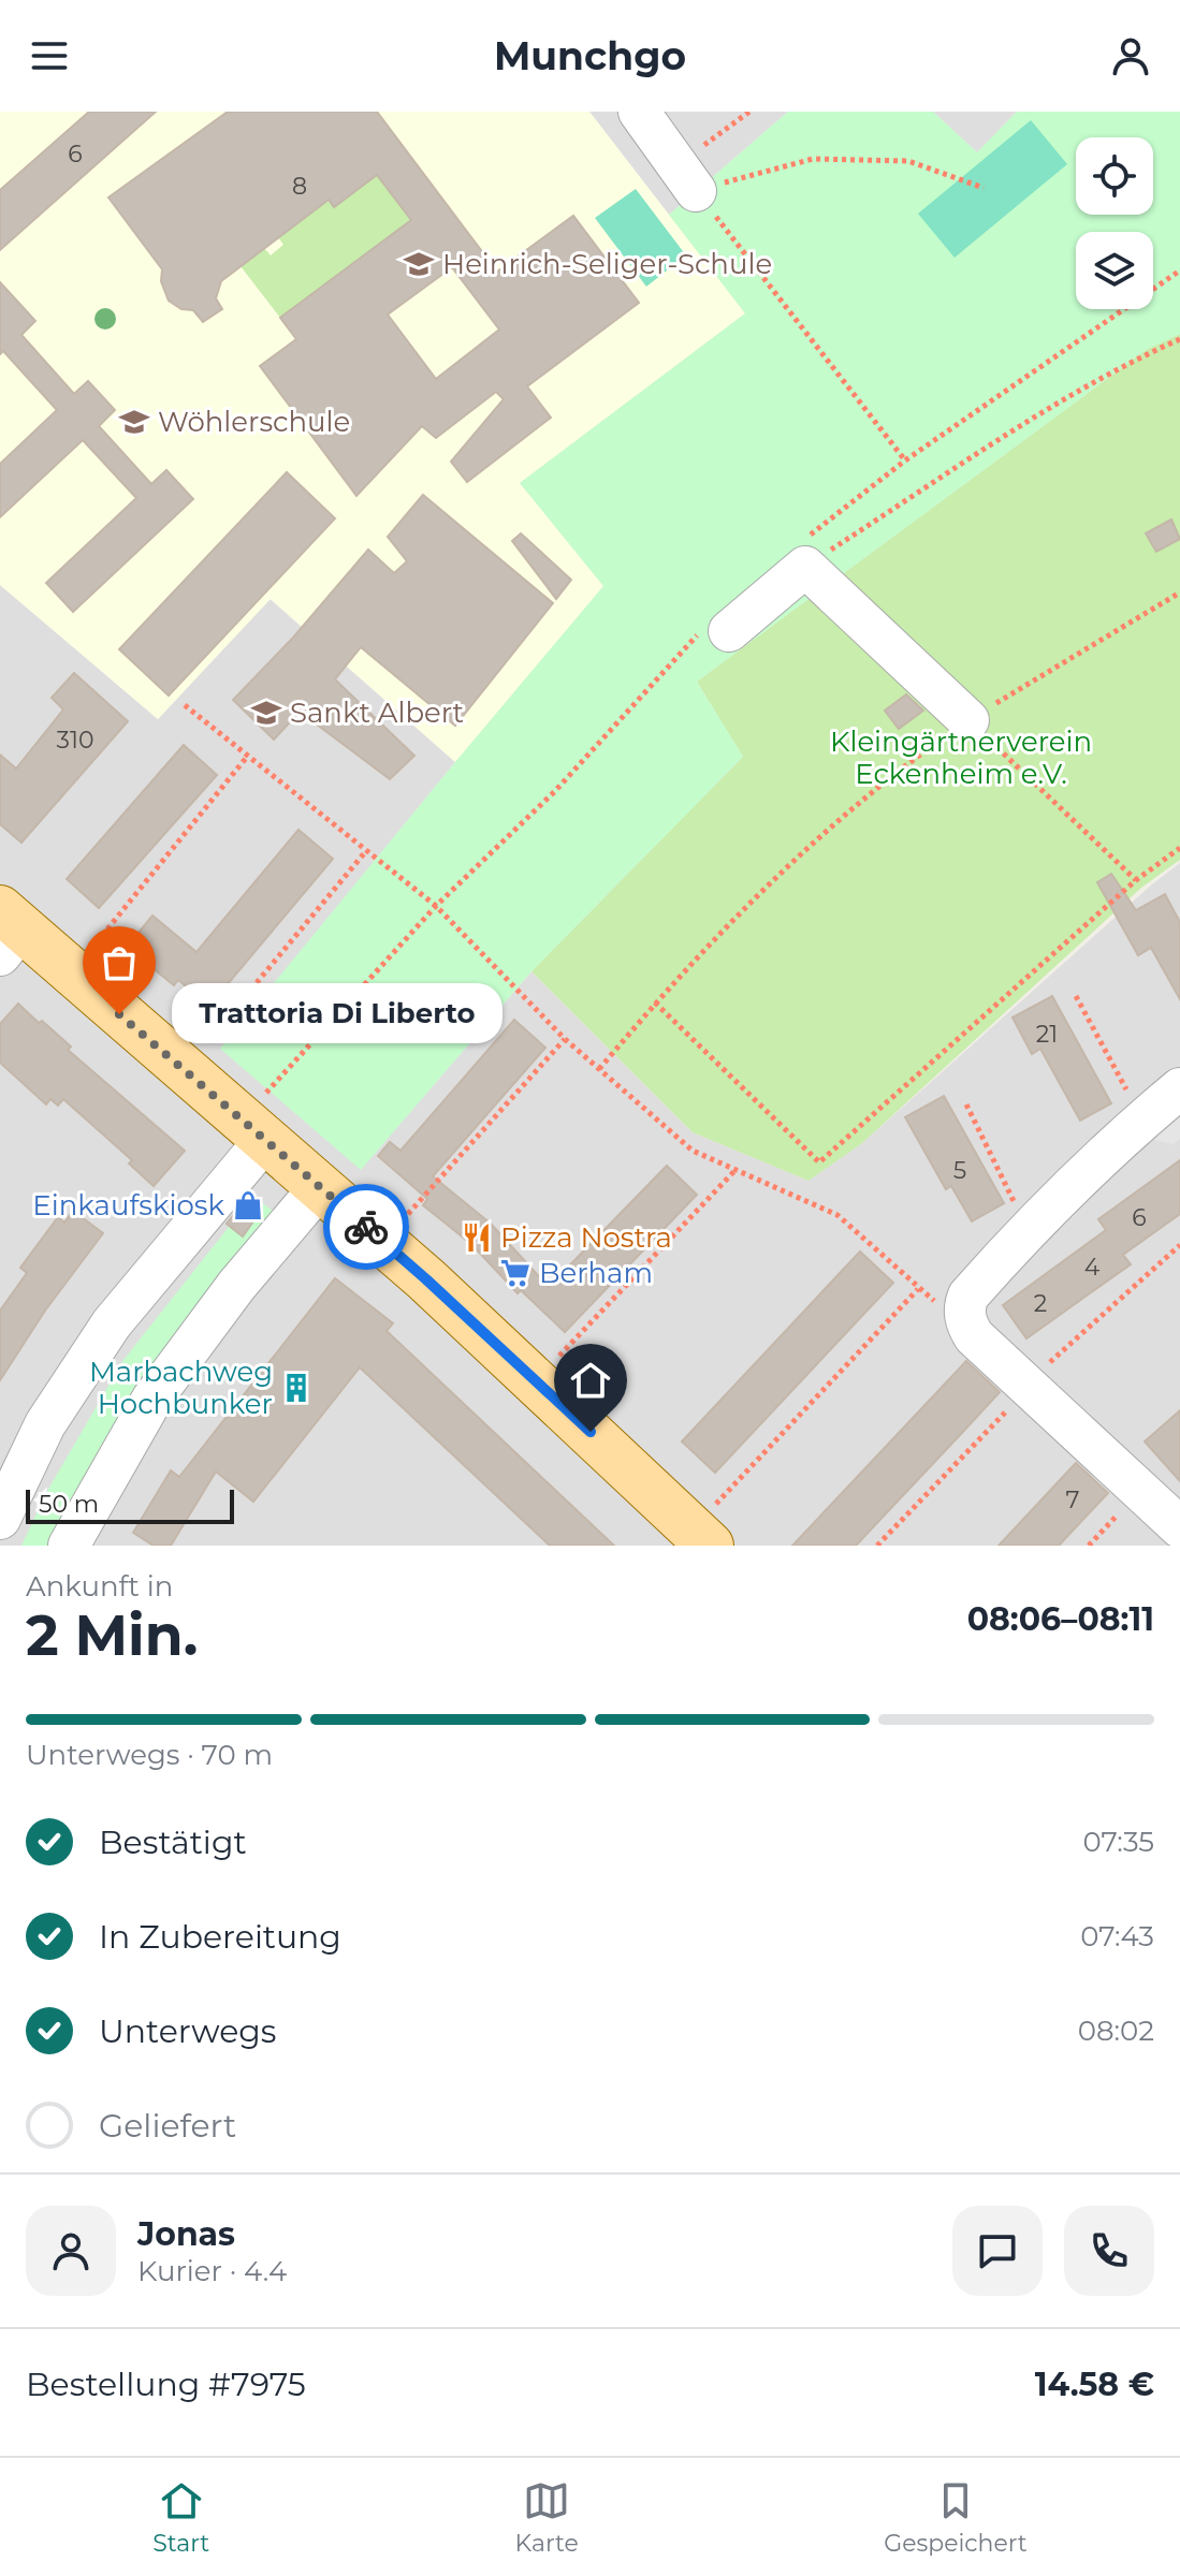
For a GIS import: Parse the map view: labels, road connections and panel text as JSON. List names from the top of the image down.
{
  "parks": ["Kleingärtnerverein Eckenheim e.V."],
  "places": {
    "school or university": ["Heinrich-Seliger-Schule", "Wöhlerschule", "Sankt Albert"],
    "other": ["Trattoria Di Liberto"],
    "shop": ["Einkaufskiosk"],
    "restaurant": ["Pizza Nostra"],
    "supermarket": ["Berham"],
    "building": ["Marbachweg Hochbunker"]
  },
  "house_numbers": [
    "6",
    "8",
    "310",
    "21",
    "5",
    "6",
    "4",
    "2",
    "7"
  ],
  "scale_bar": "50 m",
  "page": {
    "header": "Munchgo",
    "bubble": "Trattoria Di Liberto",
    "scale": "50 m",
    "heading": ["2 Min.", "Ankunft in", "08:06–08:11"],
    "panel": [
      "Jonas",
      "Kurier · 4.4",
      "Bestellung #7975",
      "14.58 €"
    ],
    "bar": "Unterwegs · 70 m",
    "list": [
      ["Bestätigt", "07:35"],
      ["In Zubereitung", "07:43"],
      ["Unterwegs", "08:02"],
      "Geliefert"
    ],
    "tabs": ["Start", "Karte", "Gespeichert"]
  }
}
